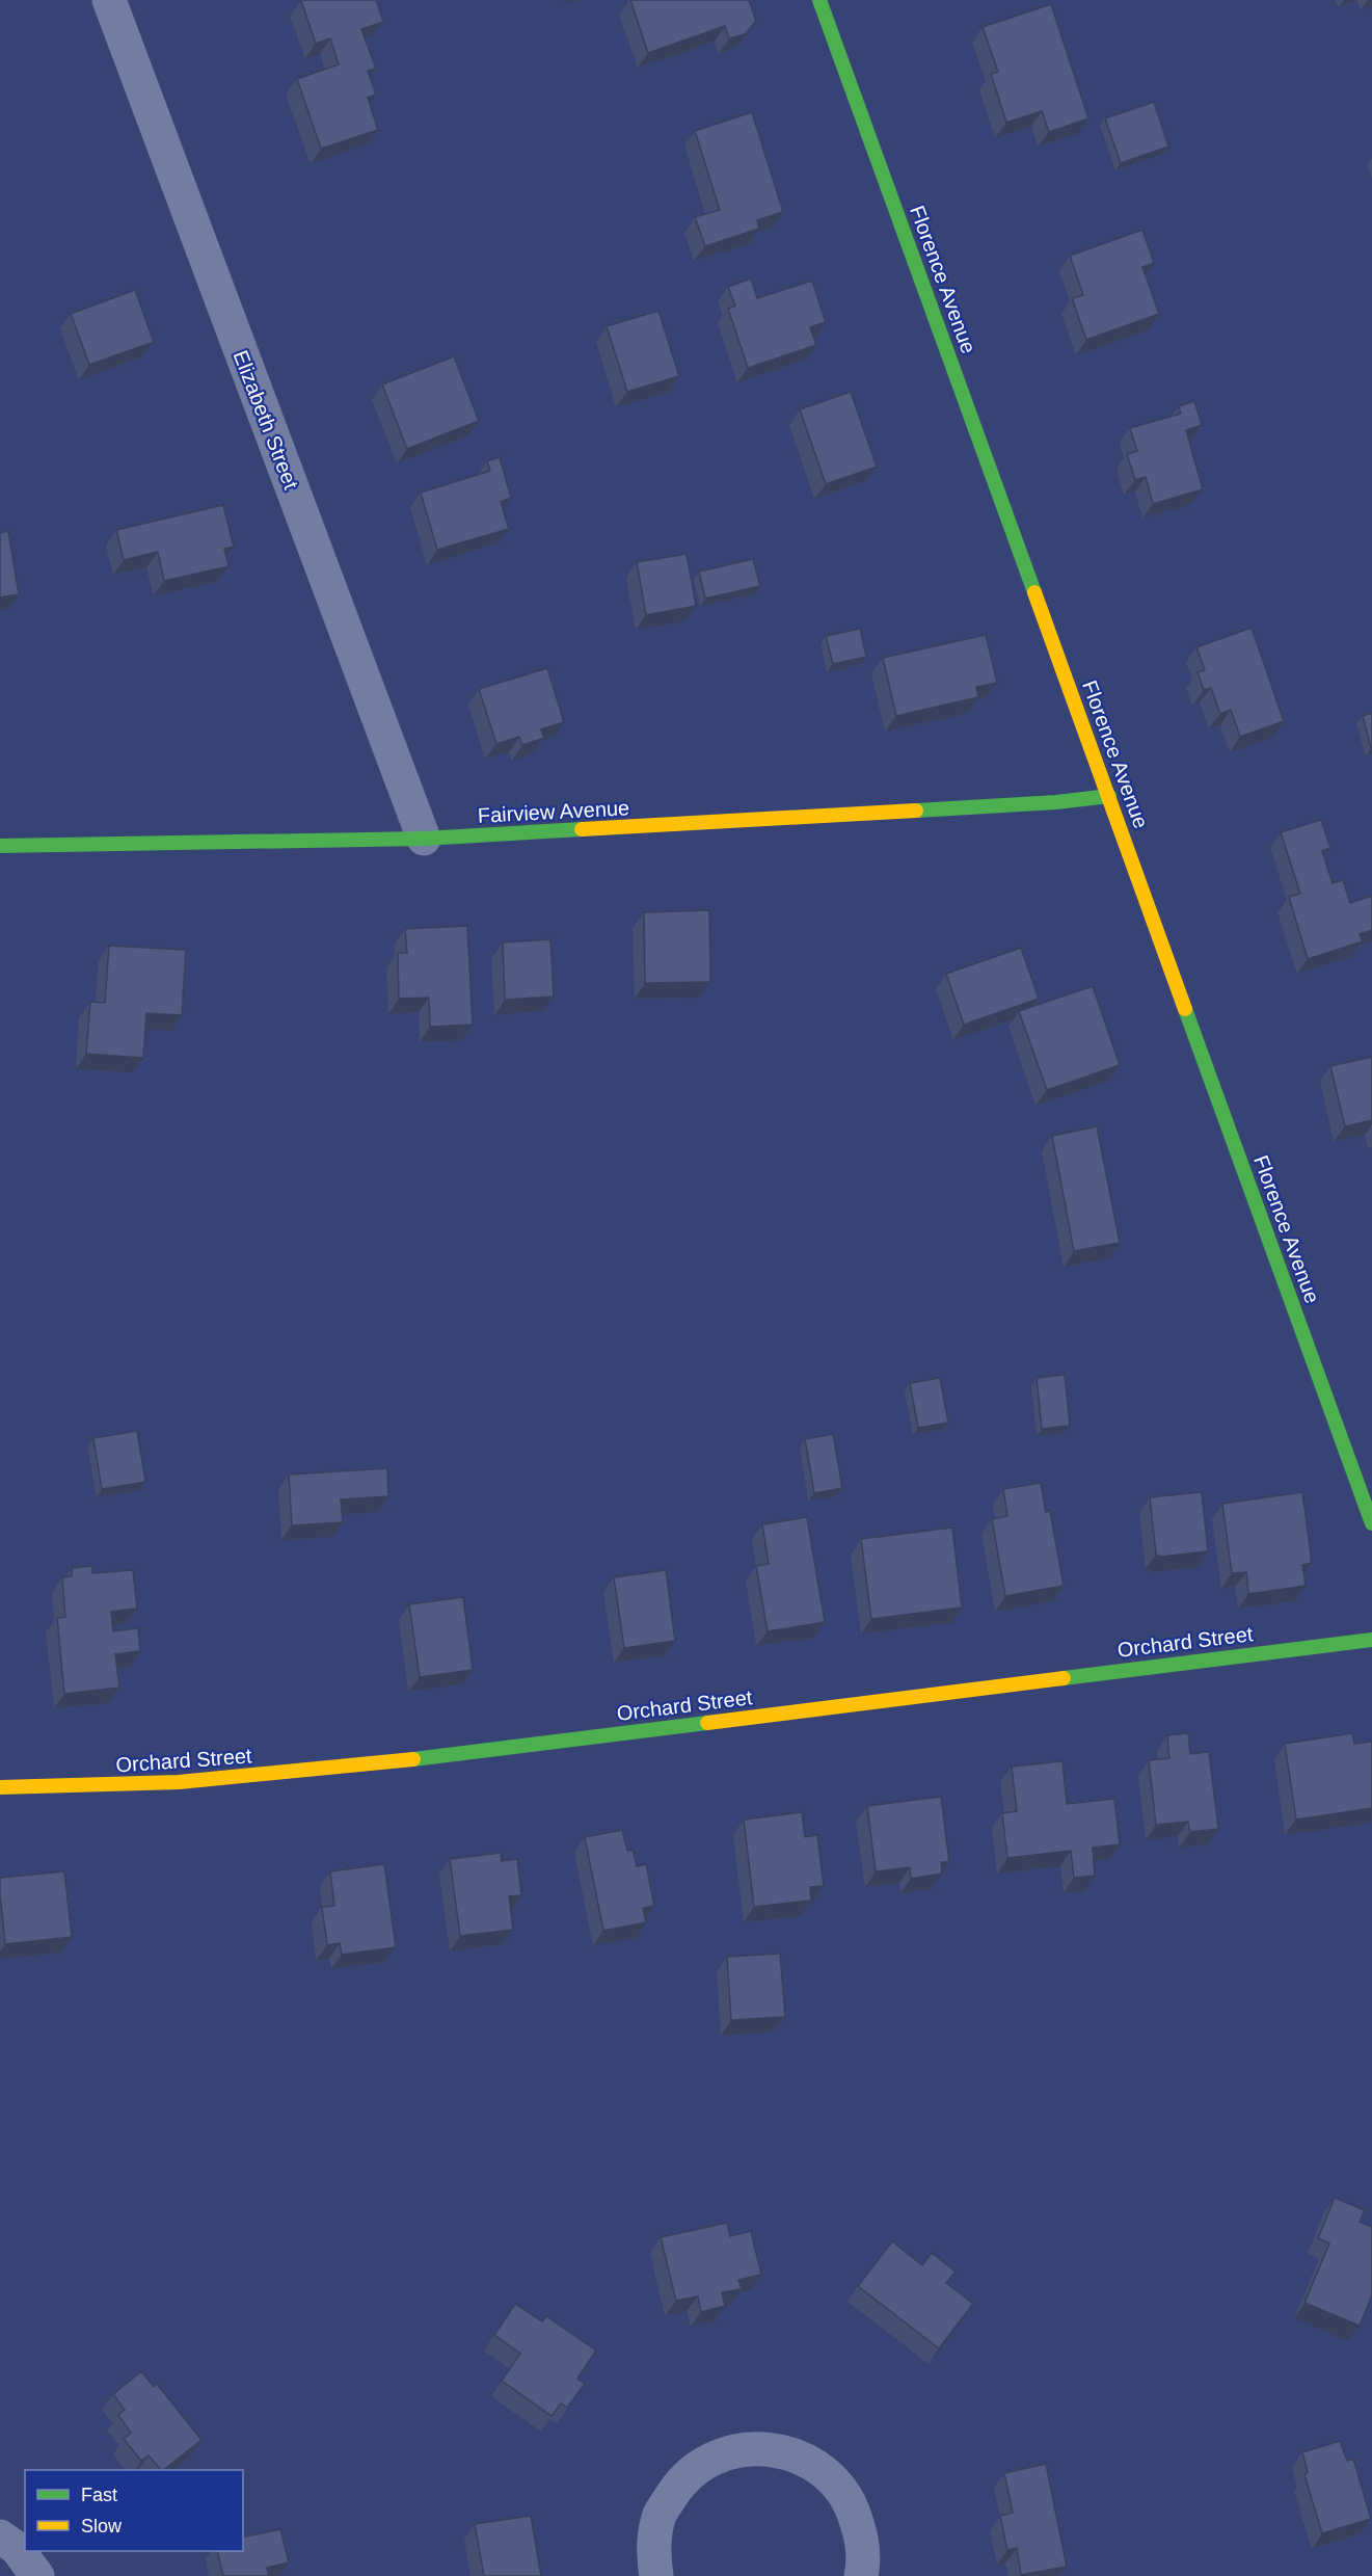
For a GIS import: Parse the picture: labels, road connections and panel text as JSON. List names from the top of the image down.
{
  "streets": {
    "street": [
      "Florence Avenue",
      "Elizabeth Street",
      "Fairview Avenue",
      "Orchard Street"
    ]
  },
  "crossings": [
    ["Florence Avenue", "Fairview Avenue"],
    ["Elizabeth Street", "Fairview Avenue"]
  ],
  "legend": ["Fast", "Slow"]
}
